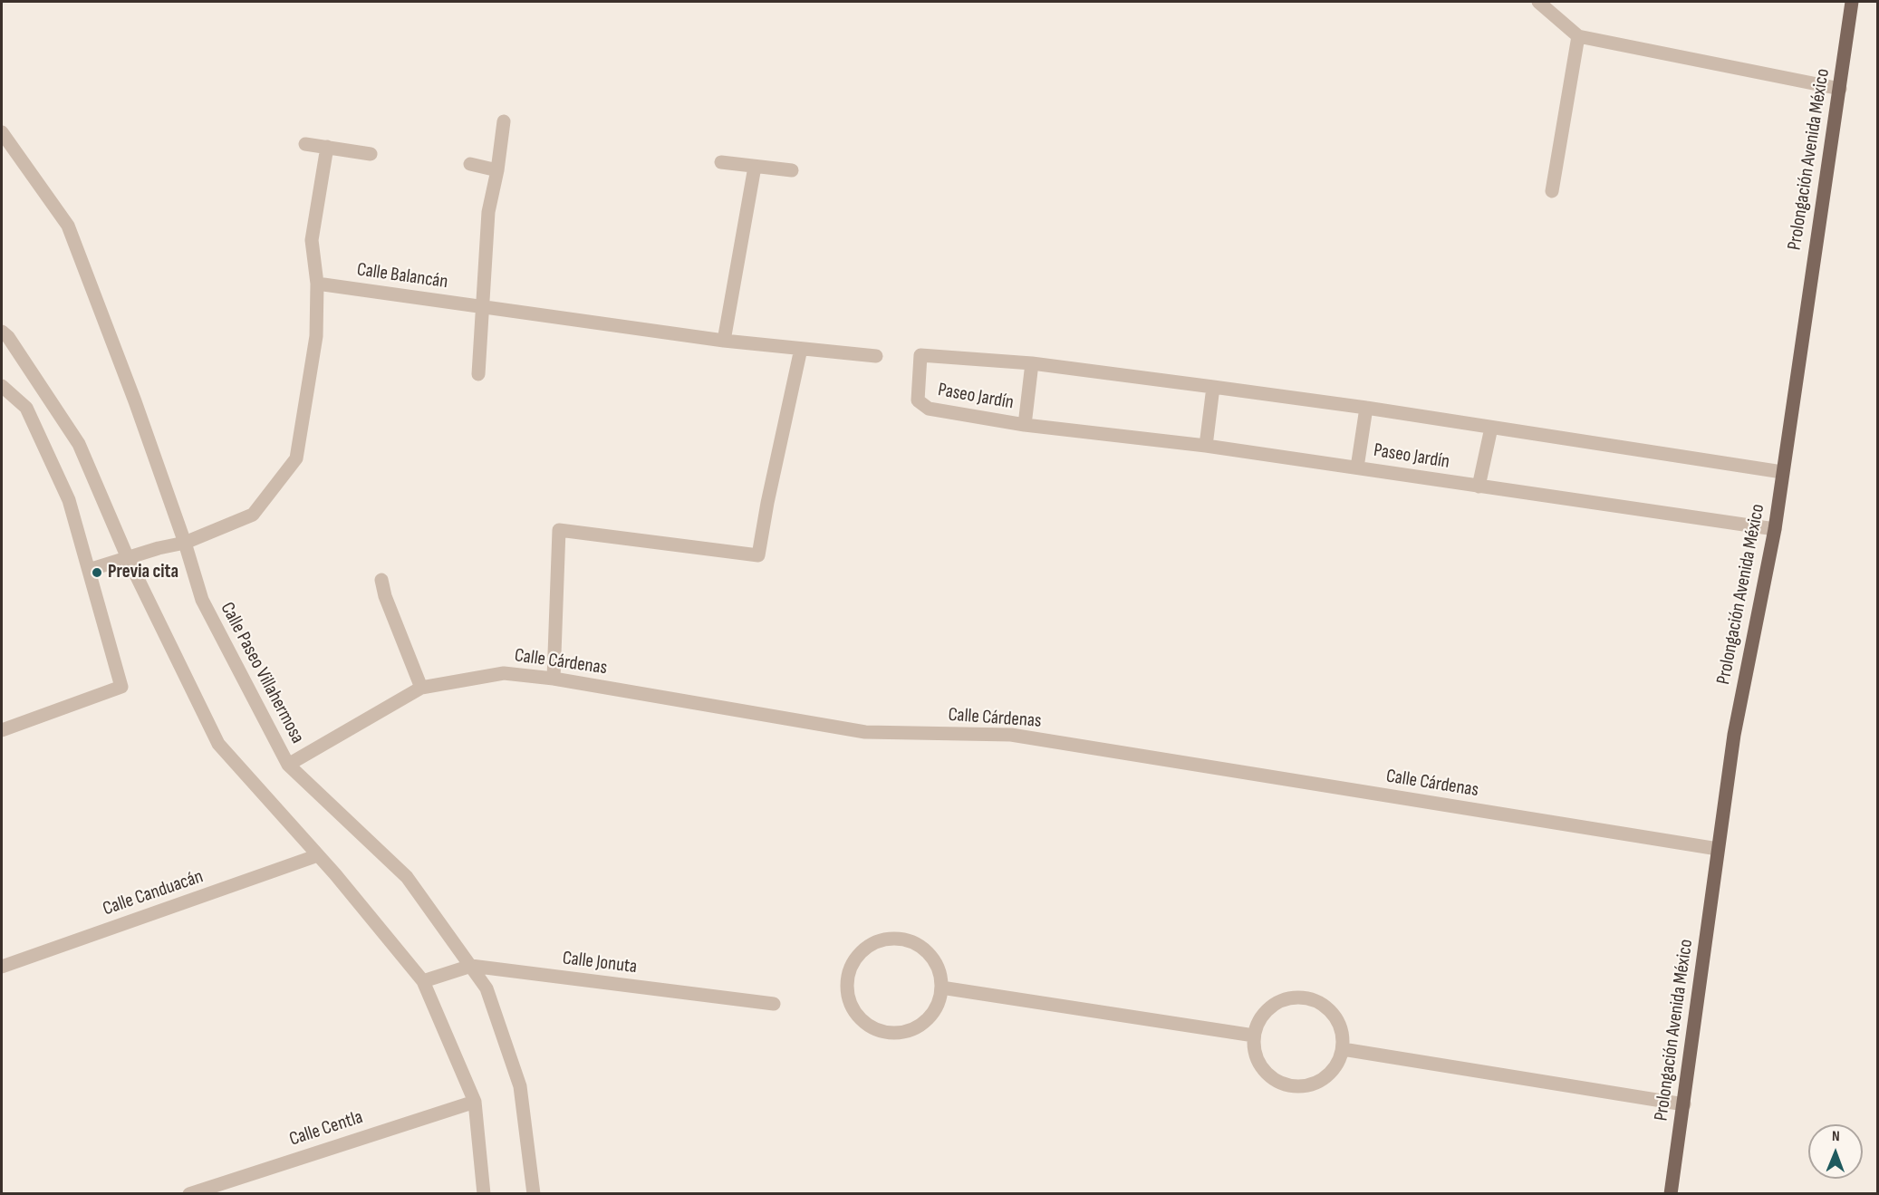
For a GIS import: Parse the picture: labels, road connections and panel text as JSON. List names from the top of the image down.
{
  "streets": {
    "main road": ["Prolongación Avenida México"],
    "street": [
      "Calle Balancán",
      "Paseo Jardín",
      "Calle Cárdenas",
      "Calle Paseo Villahermosa",
      "Calle Canduacán",
      "Calle Jonuta",
      "Calle Centla"
    ]
  },
  "crossings": [
    ["Prolongación Avenida México", "Paseo Jardín"],
    ["Prolongación Avenida México", "Calle Cárdenas"],
    ["Calle Cárdenas", "Calle Paseo Villahermosa"],
    ["Calle Paseo Villahermosa", "Calle Jonuta"]
  ],
  "places": ["Previa cita"],
  "north": "top"
}
